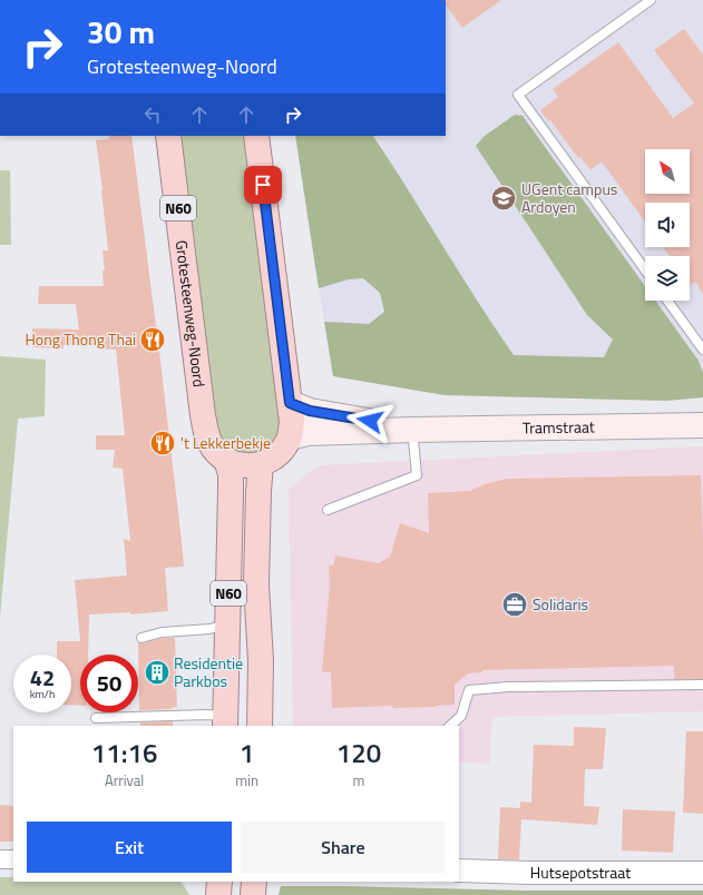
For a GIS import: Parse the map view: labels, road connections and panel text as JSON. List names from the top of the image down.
{
  "streets": {
    "highway": ["N60", "Grotesteenweg-Noord"],
    "main road": ["Tramstraat"],
    "street": ["Hutsepotstraat"]
  },
  "crossings": [
    ["N60", "Grotesteenweg-Noord"]
  ],
  "places": {
    "school or university": ["UGent campus Ardoyen"],
    "restaurant": ["Hong Thong Thai", "'t Lekkerbekje"],
    "office": ["Solidaris"],
    "building": ["Residentie Parkbos"]
  },
  "north": "top left",
  "page": {
    "turn": ["30 m", "Grotesteenweg-Noord"],
    "speed": "42 km/h",
    "limit": "50",
    "eta": [
      "11:16",
      "Arrival",
      "1",
      "min",
      "120",
      "m"
    ],
    "buttons": ["Exit", "Share"]
  }
}
